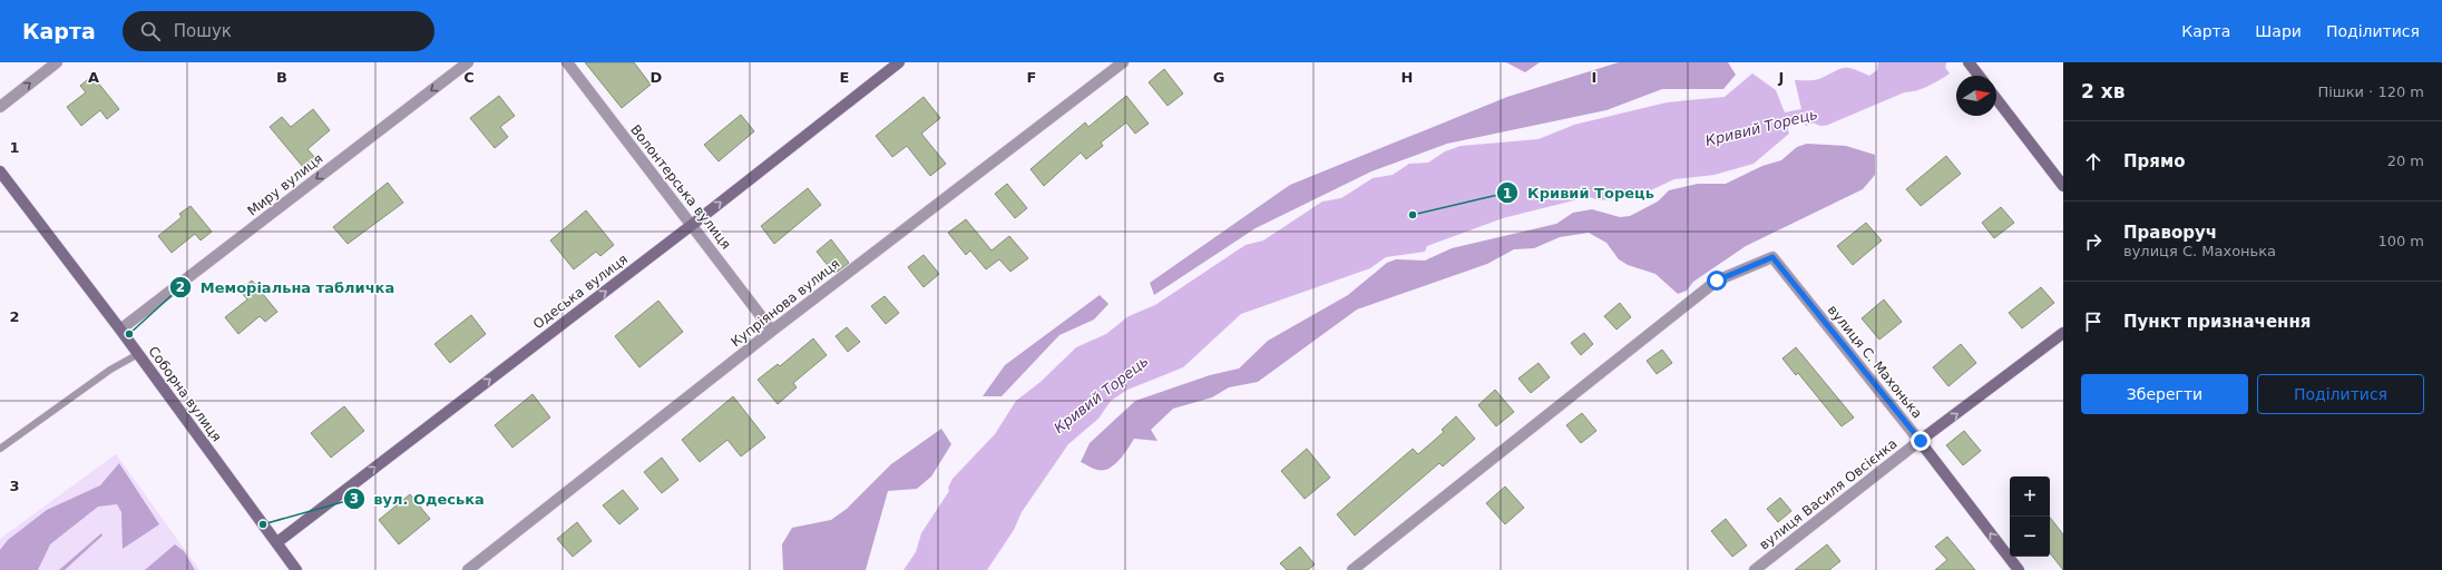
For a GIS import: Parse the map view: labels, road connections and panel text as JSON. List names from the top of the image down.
{
  "streets": {
    "street": [
      "Миру вулиця",
      "Волонтерська вулиця",
      "Одеська вулиця",
      "Купріянова вулиця",
      "вулиця С. Махонька",
      "Соборна вулиця",
      "вулиця Василя Овсієнка"
    ]
  },
  "crossings": [
    ["Миру вулиця", "Соборна вулиця"],
    ["Волонтерська вулиця", "Одеська вулиця"],
    ["Волонтерська вулиця", "Купріянова вулиця"],
    ["Одеська вулиця", "Соборна вулиця"],
    ["вулиця С. Махонька", "вулиця Василя Овсієнка"]
  ],
  "one_way": ["Миру вулиця", "Одеська вулиця"],
  "water": ["Кривий Торець"],
  "places": ["Кривий Торець", "Меморіальна табличка", "вул. Одеська"],
  "north": "right",
  "page": {
    "header": "Карта",
    "search": "Пошук",
    "nav": ["Карта", "Шари", "Поділитися"],
    "heading": ["2 хв", "Пішки · 120 m"],
    "list": [
      ["Прямо", "20 m"],
      ["Праворуч", "вулиця С. Махонька", "100 m"],
      "Пункт призначення"
    ],
    "buttons": ["Зберегти", "Поділитися"],
    "map_buttons": ["+", "−"]
  },
  "grid": {
    "columns": [
      "A",
      "B",
      "C",
      "D",
      "E",
      "F",
      "G",
      "H",
      "I",
      "J"
    ],
    "rows": ["1", "2", "3"]
  }
}
